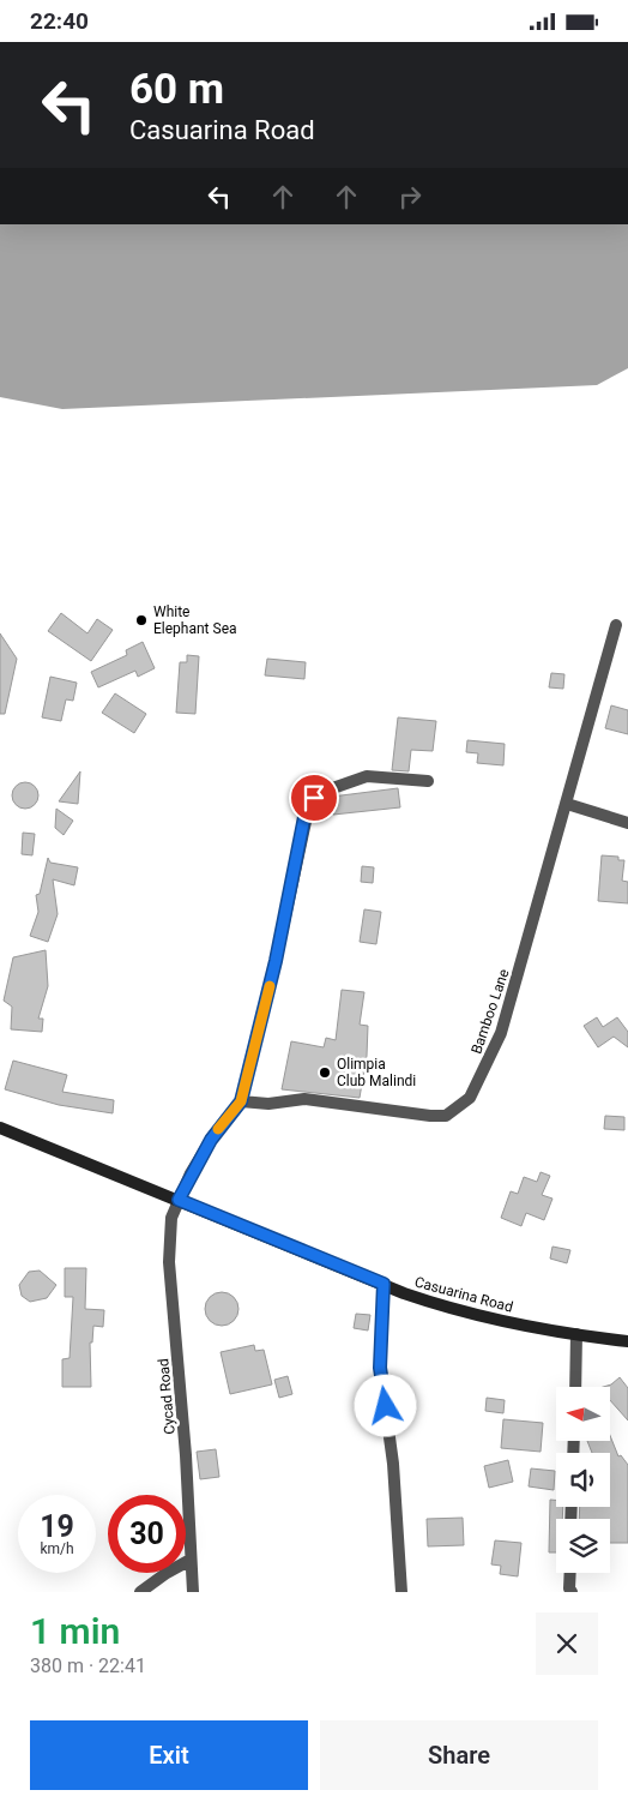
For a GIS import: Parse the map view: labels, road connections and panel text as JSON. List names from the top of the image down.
{
  "streets": {
    "street": ["Bamboo Lane", "Casuarina Road", "Cycad Road"]
  },
  "crossings": [
    ["Casuarina Road", "Cycad Road"]
  ],
  "places": ["White Elephant Sea", "Olimpia Club Malindi"],
  "north": "left",
  "page": {
    "status": "22:40",
    "turn": ["60 m", "Casuarina Road"],
    "speed": "19 km/h",
    "limit": "30",
    "heading": ["1 min", "380 m · 22:41"],
    "buttons": ["Exit", "Share"]
  }
}
